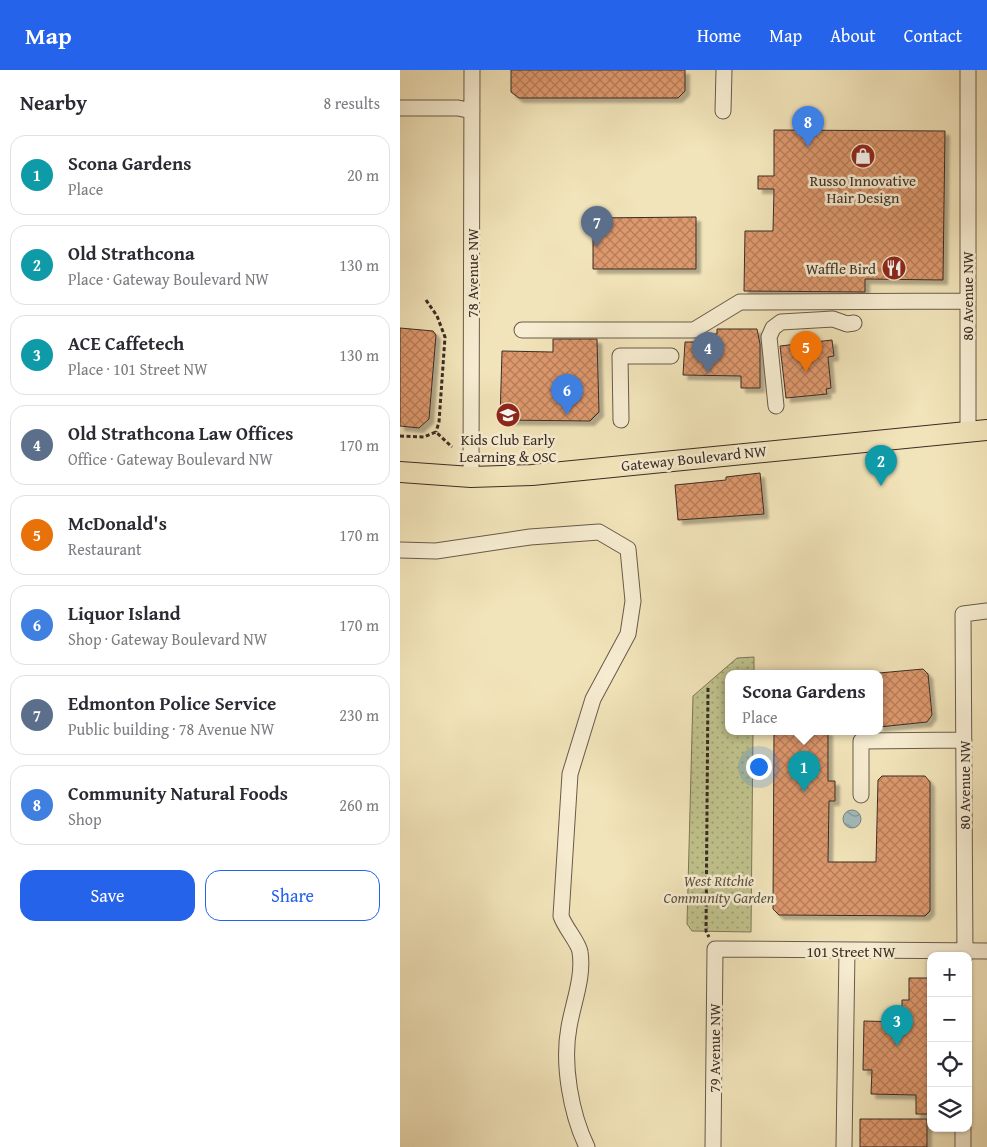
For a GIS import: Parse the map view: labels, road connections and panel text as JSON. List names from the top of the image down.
{
  "streets": {
    "main road": ["Gateway Boulevard NW"],
    "street": [
      "78 Avenue NW",
      "80 Avenue NW",
      "101 Street NW",
      "79 Avenue NW"
    ]
  },
  "crossings": [
    ["78 Avenue NW", "Gateway Boulevard NW"],
    ["80 Avenue NW", "Gateway Boulevard NW"],
    ["101 Street NW", "79 Avenue NW"]
  ],
  "parks": ["West Ritchie Community Garden"],
  "places": {
    "shop": ["Russo Innovative Hair Design"],
    "restaurant": ["Waffle Bird"],
    "school or university": ["Kids Club Early Learning & OSC"]
  },
  "page": {
    "header": "Map",
    "nav": [
      "Home",
      "Map",
      "About",
      "Contact"
    ],
    "heading": ["Nearby", "8 results"],
    "pins": [
      "8",
      "7",
      "5",
      "4",
      "6",
      "2",
      "1",
      "3"
    ],
    "list": [
      {
        "mark": "1",
        "name": "Scona Gardens",
        "note": "Place",
        "value": "20 m"
      },
      {
        "mark": "2",
        "name": "Old Strathcona",
        "note": "Place · Gateway Boulevard NW",
        "value": "130 m"
      },
      {
        "mark": "3",
        "name": "ACE Caffetech",
        "note": "Place · 101 Street NW",
        "value": "130 m"
      },
      {
        "mark": "4",
        "name": "Old Strathcona Law Offices",
        "note": "Office · Gateway Boulevard NW",
        "value": "170 m"
      },
      {
        "mark": "5",
        "name": "McDonald's",
        "note": "Restaurant",
        "value": "170 m"
      },
      {
        "mark": "6",
        "name": "Liquor Island",
        "note": "Shop · Gateway Boulevard NW",
        "value": "170 m"
      },
      {
        "mark": "7",
        "name": "Edmonton Police Service",
        "note": "Public building · 78 Avenue NW",
        "value": "230 m"
      },
      {
        "mark": "8",
        "name": "Community Natural Foods",
        "note": "Shop",
        "value": "260 m"
      }
    ],
    "popup": ["Scona Gardens", "Place"],
    "buttons": ["Save", "Share"],
    "map_buttons": ["+", "−"]
  }
}
